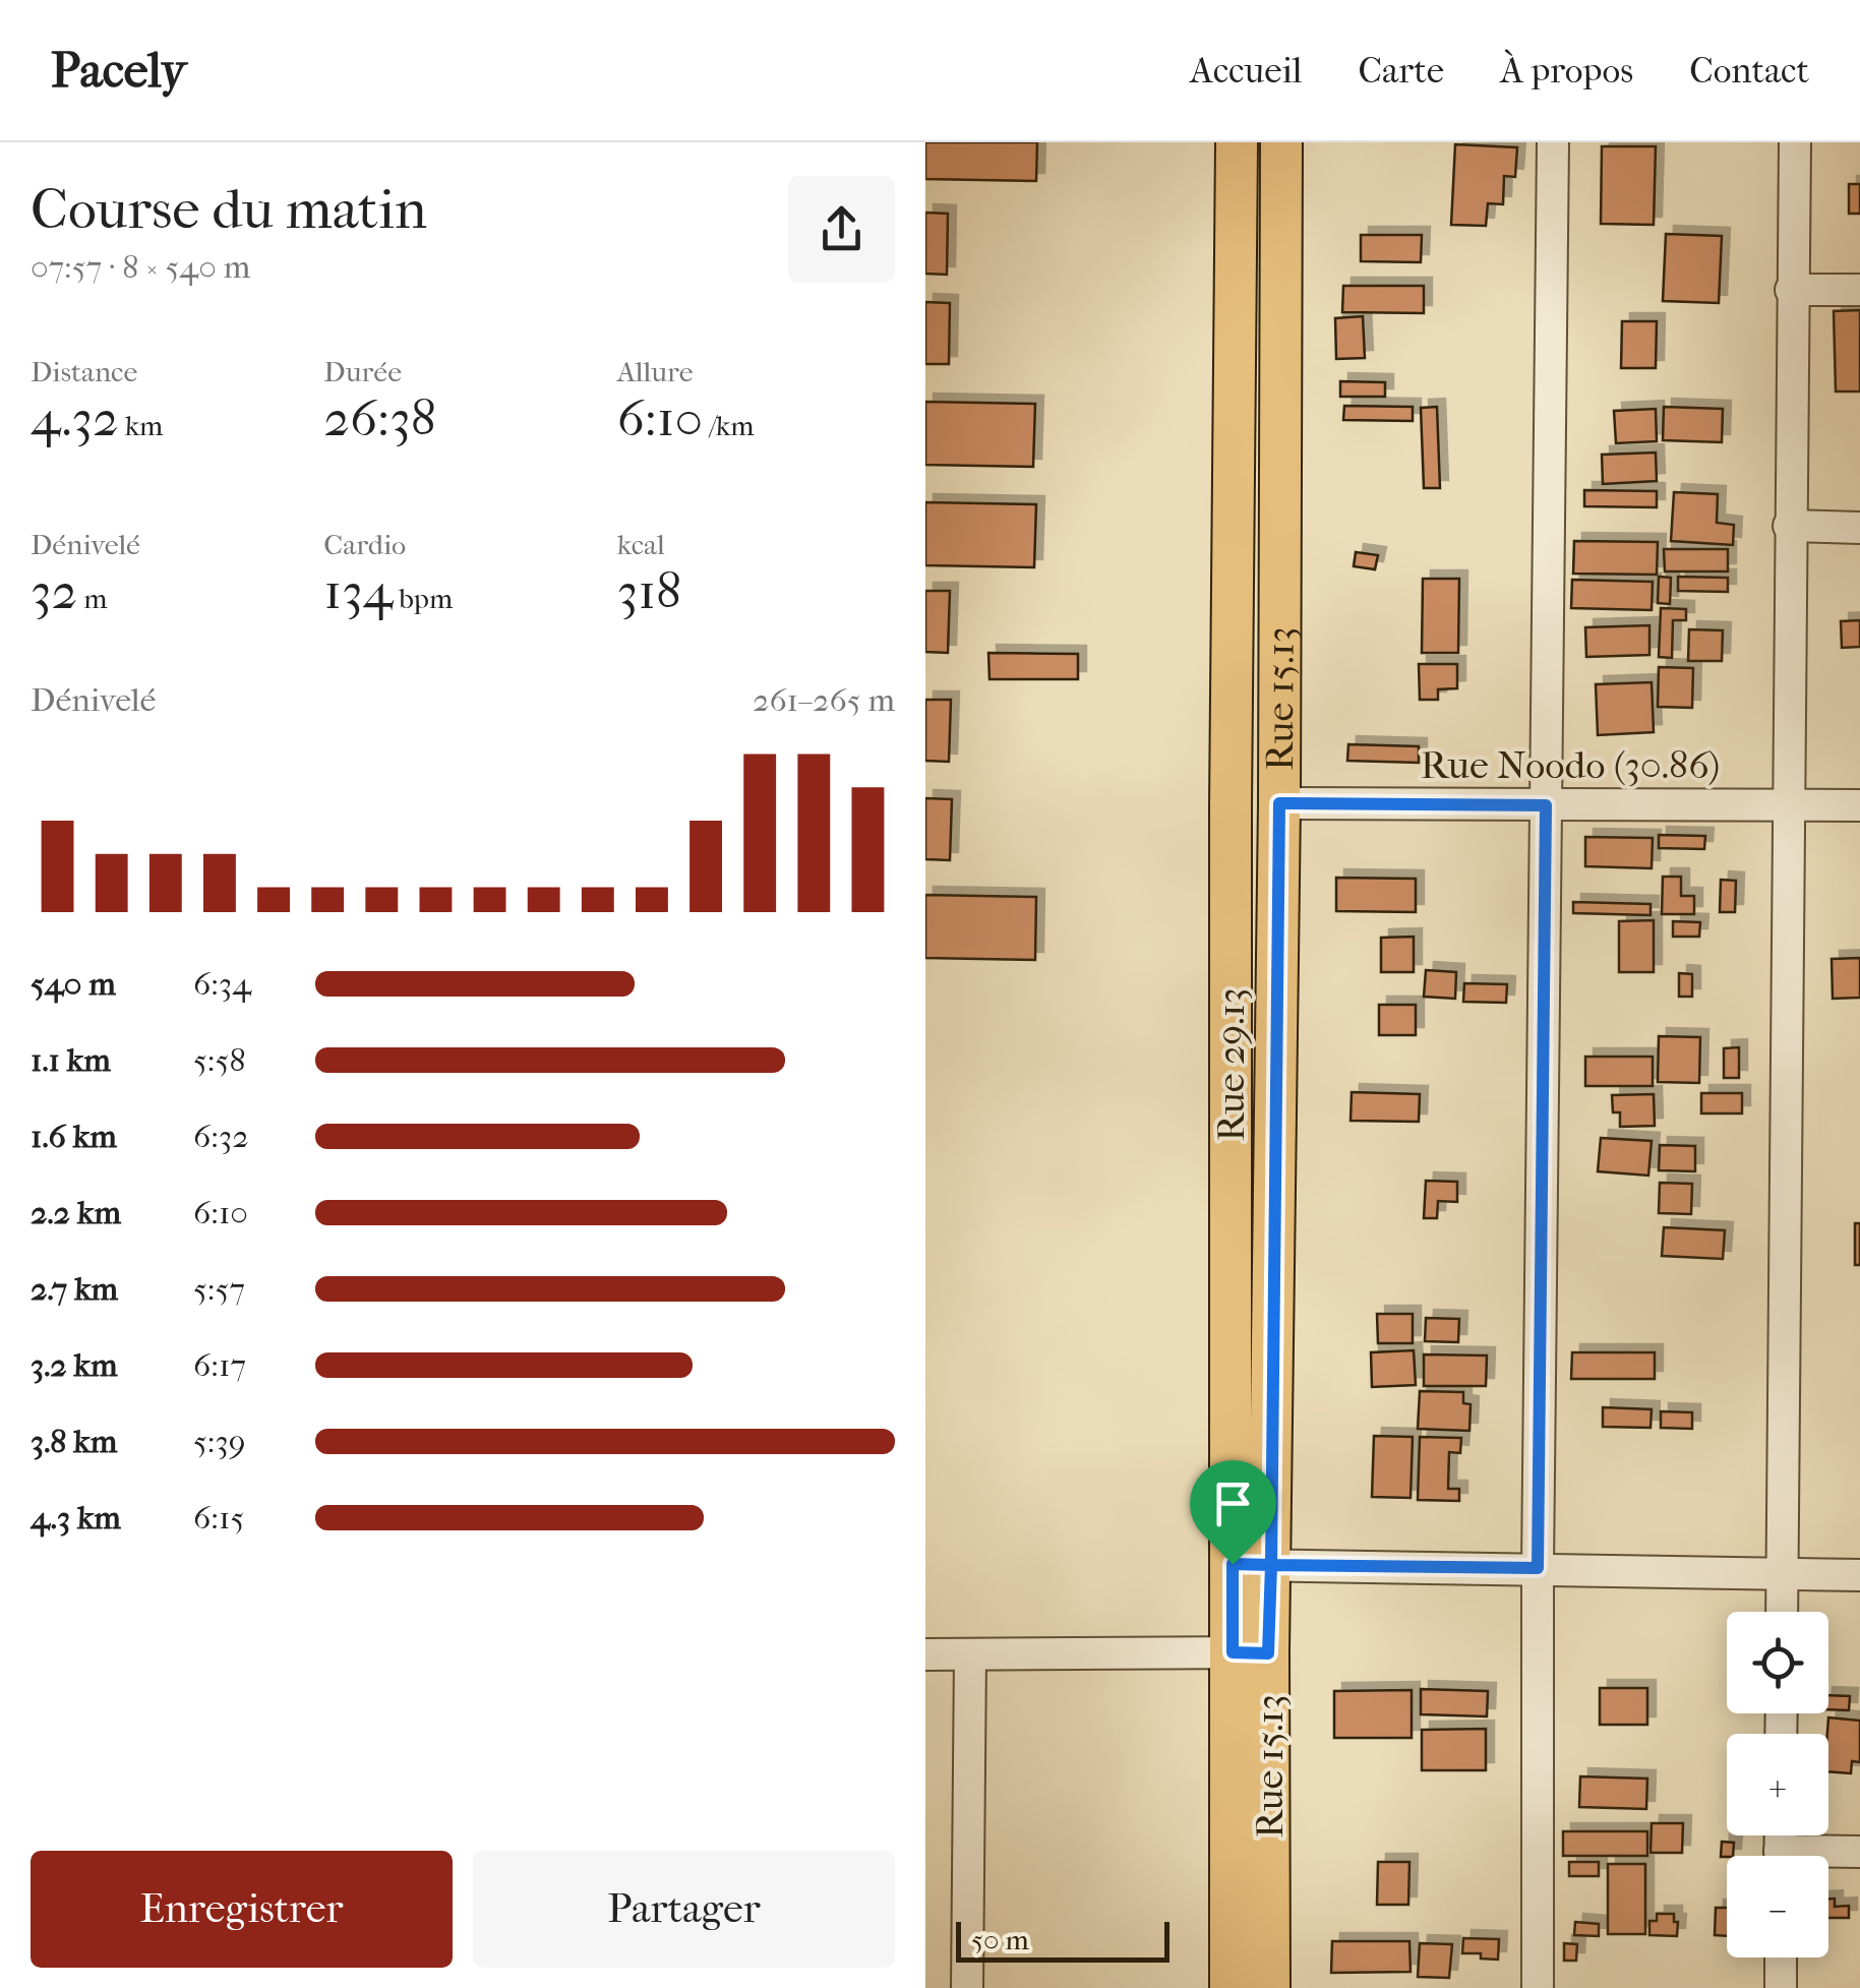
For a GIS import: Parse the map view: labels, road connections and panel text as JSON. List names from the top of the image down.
{
  "streets": {
    "main road": ["Rue 15.13", "Rue 29.13"],
    "street": ["Rue Noodo (30.86)"]
  },
  "crossings": [
    ["Rue 15.13", "Rue Noodo (30.86)"],
    ["Rue 15.13", "Rue 29.13"]
  ],
  "scale_bar": "50 m",
  "page": {
    "header": "Pacely",
    "nav": [
      "Accueil",
      "Carte",
      "À propos",
      "Contact"
    ],
    "heading": ["Course du matin", "07:57 · 8 × 540 m"],
    "stats": [
      ["Distance", "4.32 km"],
      ["Durée", "26:38"],
      ["Allure", "6:10 /km"],
      ["Dénivelé", "32 m"],
      ["Cardio", "134 bpm"],
      ["kcal", "318"]
    ],
    "chart": ["Dénivelé", "261–265 m"],
    "list": [
      {
        "name": "540 m",
        "note": "6:34"
      },
      {
        "name": "1.1 km",
        "note": "5:58"
      },
      {
        "name": "1.6 km",
        "note": "6:32"
      },
      {
        "name": "2.2 km",
        "note": "6:10"
      },
      {
        "name": "2.7 km",
        "note": "5:57"
      },
      {
        "name": "3.2 km",
        "note": "6:17"
      },
      {
        "name": "3.8 km",
        "note": "5:39"
      },
      {
        "name": "4.3 km",
        "note": "6:15"
      }
    ],
    "map_buttons": ["+", "−"],
    "buttons": ["Enregistrer", "Partager"],
    "scale": "50 m"
  }
}
